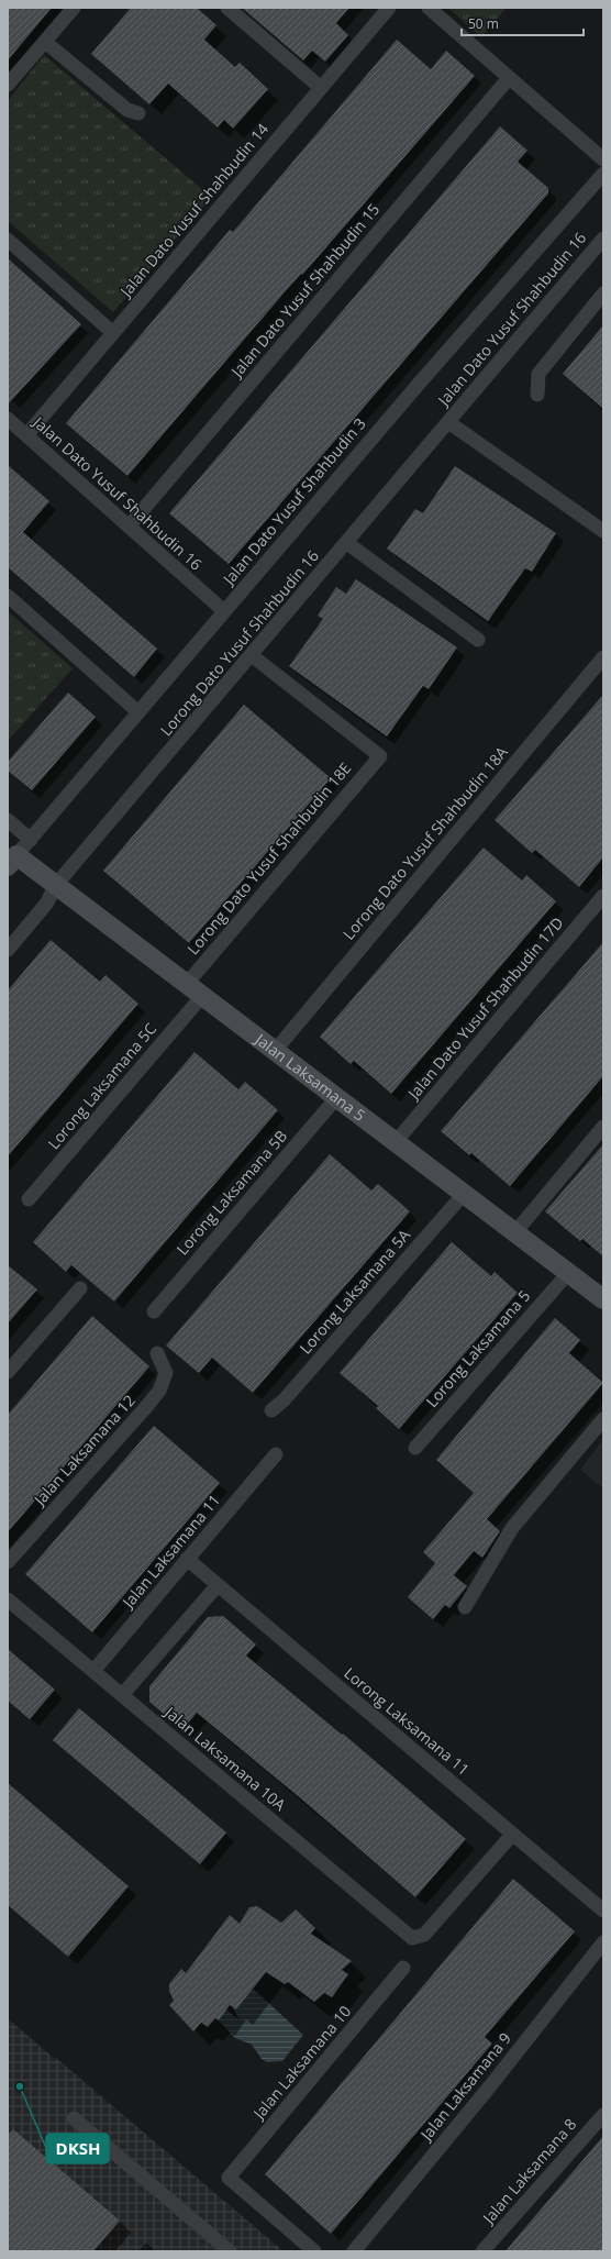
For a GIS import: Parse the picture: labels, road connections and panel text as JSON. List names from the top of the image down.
{
  "streets": {
    "street": [
      "Jalan Dato Yusuf Shahbudin 14",
      "Jalan Dato Yusuf Shahbudin 15",
      "Jalan Dato Yusuf Shahbudin 16",
      "Jalan Dato Yusuf Shahbudin 3",
      "Lorong Dato Yusuf Shahbudin 16",
      "Lorong Dato Yusuf Shahbudin 18A",
      "Lorong Dato Yusuf Shahbudin 18E",
      "Jalan Dato Yusuf Shahbudin 17D",
      "Jalan Laksamana 5",
      "Lorong Laksamana 5C",
      "Lorong Laksamana 5B",
      "Lorong Laksamana 5A",
      "Lorong Laksamana 5",
      "Jalan Laksamana 12",
      "Jalan Laksamana 11",
      "Lorong Laksamana 11",
      "Jalan Laksamana 10A",
      "Jalan Laksamana 10",
      "Jalan Laksamana 9",
      "Jalan Laksamana 8"
    ]
  },
  "crossings": [
    ["Jalan Dato Yusuf Shahbudin 14", "Jalan Dato Yusuf Shahbudin 16"],
    ["Jalan Dato Yusuf Shahbudin 15", "Jalan Dato Yusuf Shahbudin 16"],
    ["Jalan Dato Yusuf Shahbudin 16", "Jalan Dato Yusuf Shahbudin 3"],
    ["Jalan Dato Yusuf Shahbudin 16", "Lorong Dato Yusuf Shahbudin 16"],
    ["Jalan Dato Yusuf Shahbudin 3", "Jalan Laksamana 5"],
    ["Lorong Dato Yusuf Shahbudin 16", "Lorong Dato Yusuf Shahbudin 18E"],
    ["Lorong Dato Yusuf Shahbudin 16", "Jalan Laksamana 5"],
    ["Lorong Dato Yusuf Shahbudin 18A", "Jalan Laksamana 5"],
    ["Lorong Dato Yusuf Shahbudin 18E", "Jalan Laksamana 5"],
    ["Jalan Dato Yusuf Shahbudin 17D", "Jalan Laksamana 5"],
    ["Jalan Laksamana 5", "Lorong Laksamana 5C"],
    ["Jalan Laksamana 5", "Lorong Laksamana 5B"],
    ["Jalan Laksamana 5", "Lorong Laksamana 5A"],
    ["Jalan Laksamana 5", "Lorong Laksamana 5"],
    ["Jalan Laksamana 11", "Lorong Laksamana 11"],
    ["Jalan Laksamana 11", "Jalan Laksamana 10A"],
    ["Lorong Laksamana 11", "Jalan Laksamana 10A"]
  ],
  "places": ["DKSH"],
  "scale_bar": "50 m"
}
